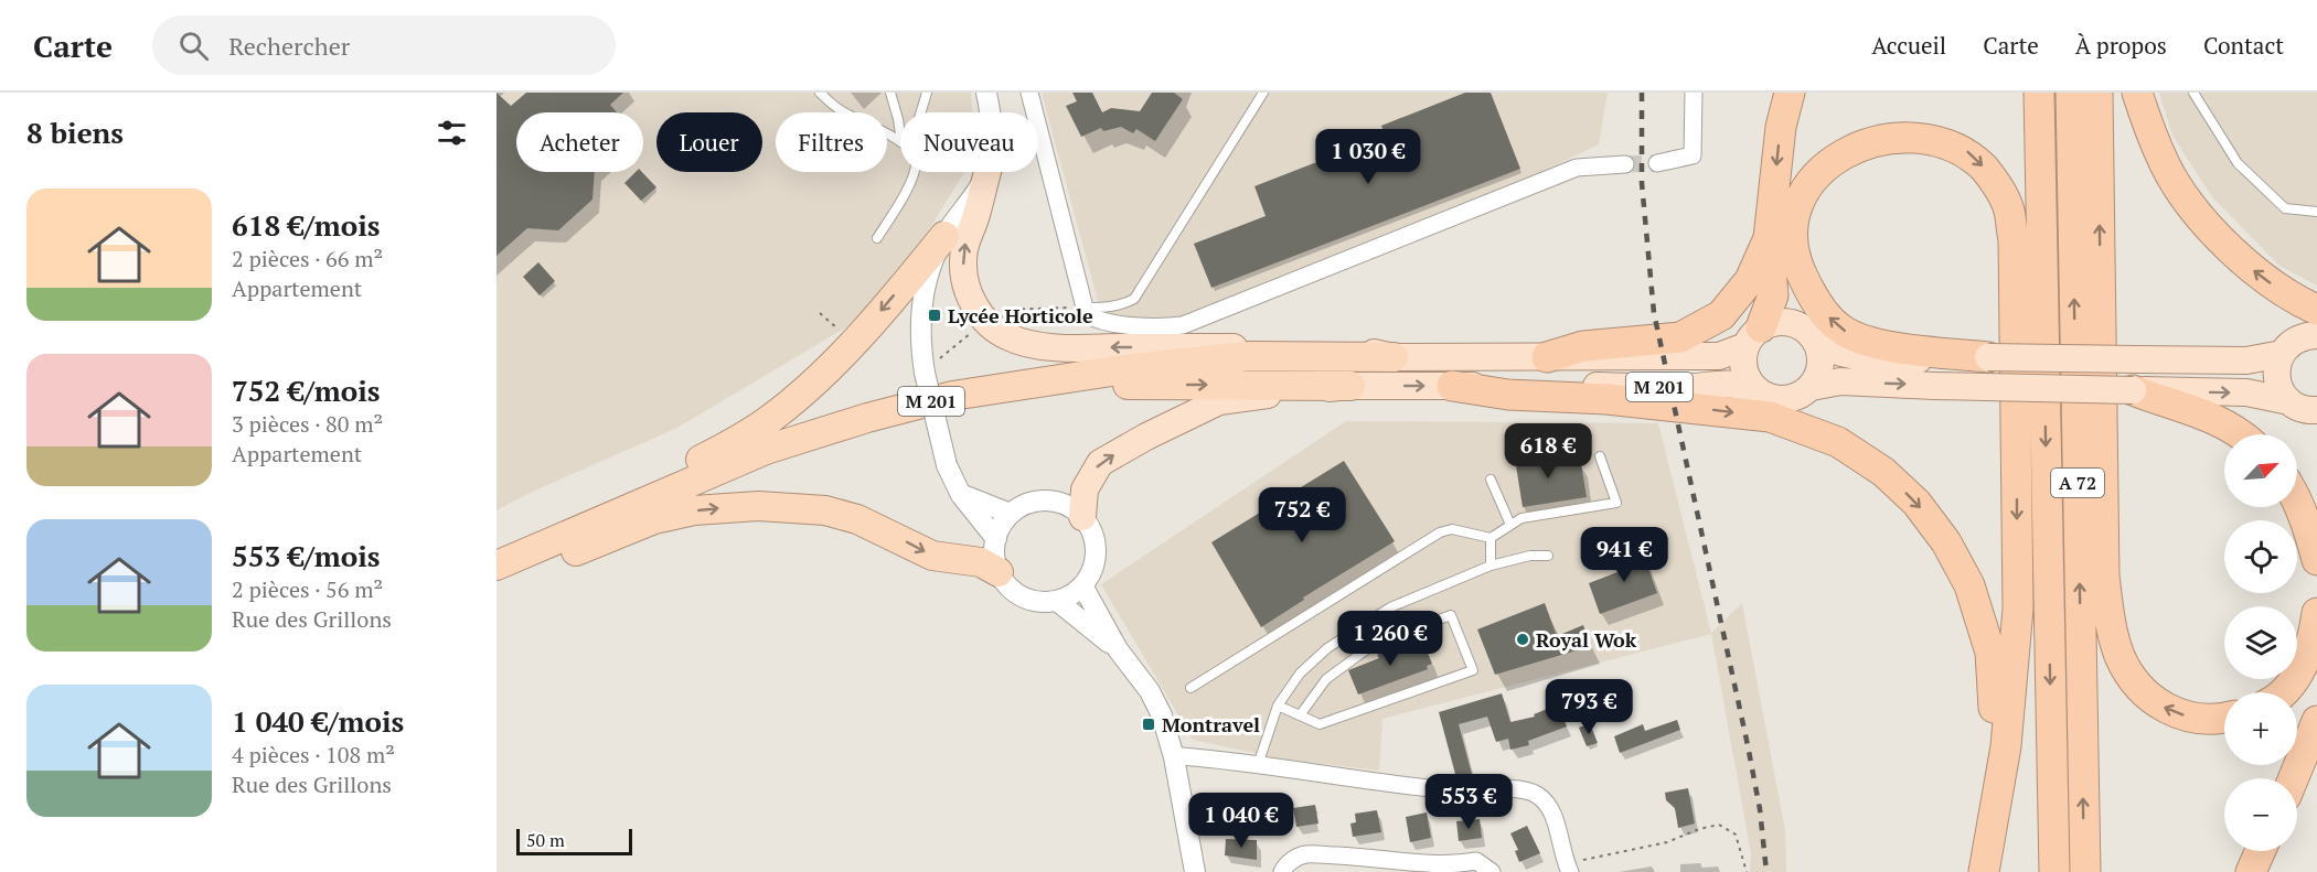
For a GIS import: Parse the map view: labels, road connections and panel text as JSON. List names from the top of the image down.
{
  "streets": {
    "highway": ["M 201", "A 72"]
  },
  "places": {
    "transit": ["Lycée Horticole", "Montravel"],
    "other": ["Royal Wok"]
  },
  "scale_bar": "50 m",
  "north": "top right",
  "page": {
    "header": "Carte",
    "search": "Rechercher",
    "nav": [
      "Accueil",
      "Carte",
      "À propos",
      "Contact"
    ],
    "heading": "8 biens",
    "chip": [
      "Acheter",
      "Louer",
      "Filtres",
      "Nouveau"
    ],
    "price": [
      "1 030 €",
      "618 €",
      "752 €",
      "941 €",
      "1 260 €",
      "793 €",
      "553 €",
      "1 040 €"
    ],
    "list": [
      {
        "name": "618 €/mois",
        "note": "2 pièces · 66 m² · Appartement"
      },
      {
        "name": "752 €/mois",
        "note": "3 pièces · 80 m² · Appartement"
      },
      {
        "name": "553 €/mois",
        "note": "2 pièces · 56 m² · Rue des Grillons"
      },
      {
        "name": "1 040 €/mois",
        "note": "4 pièces · 108 m² · Rue des Grillons"
      }
    ],
    "map_buttons": ["+", "−"],
    "scale": "50 m"
  }
}
